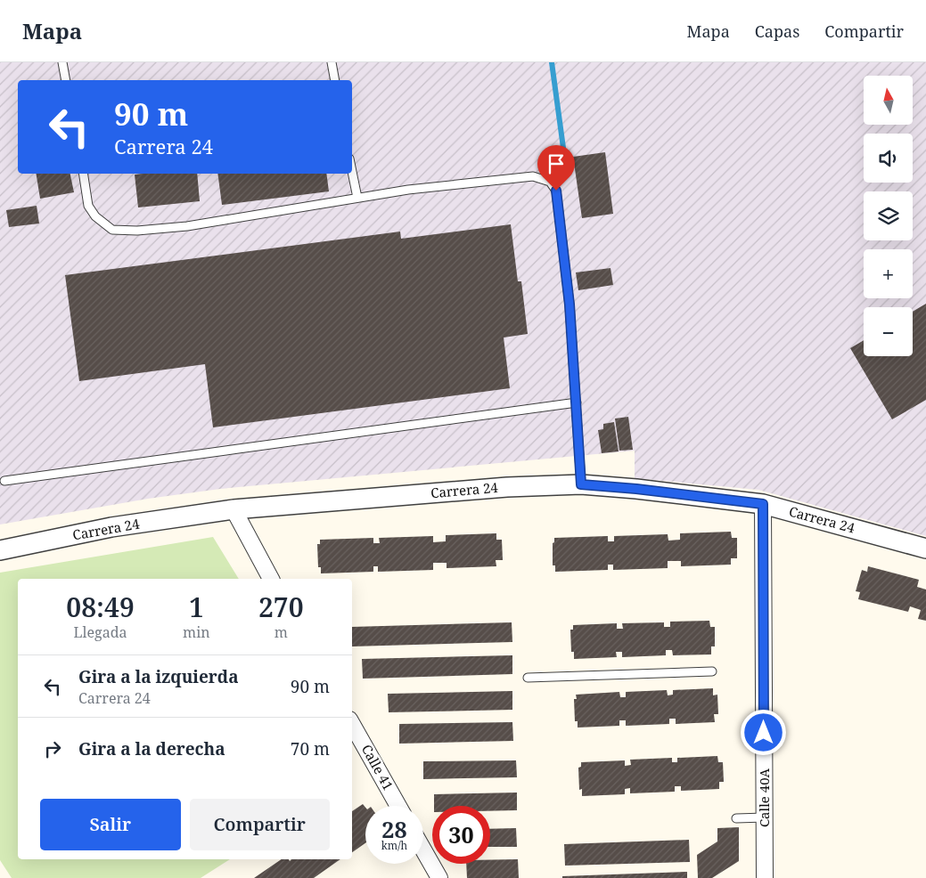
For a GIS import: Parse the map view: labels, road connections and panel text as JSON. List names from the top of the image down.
{
  "streets": {
    "street": ["Carrera 24", "Calle 41", "Calle 40A"]
  },
  "crossings": [
    ["Carrera 24", "Calle 40A"]
  ],
  "north": "top",
  "page": {
    "header": "Mapa",
    "nav": ["Mapa", "Capas", "Compartir"],
    "map_buttons": ["+", "−"],
    "turn": ["90 m", "Carrera 24"],
    "eta": [
      "08:49",
      "Llegada",
      "1",
      "min",
      "270",
      "m"
    ],
    "list": [
      {
        "name": "Gira a la izquierda",
        "note": "Carrera 24",
        "value": "90 m"
      },
      {
        "name": "Gira a la derecha",
        "value": "70 m"
      }
    ],
    "buttons": ["Salir", "Compartir"],
    "speed": "28 km/h",
    "limit": "30"
  }
}
